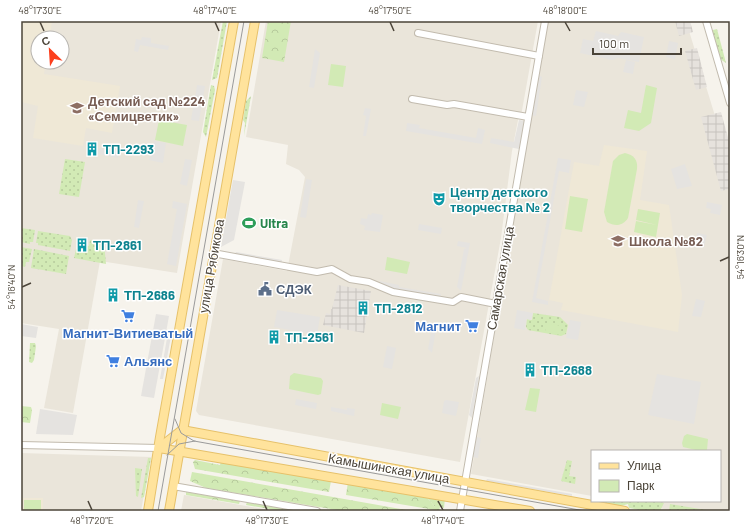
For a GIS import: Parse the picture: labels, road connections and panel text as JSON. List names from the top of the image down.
{
  "streets": {
    "main road": ["улица Рябикова", "Камышинская улица"],
    "street": ["Самарская улица"]
  },
  "crossings": [
    ["улица Рябикова", "Камышинская улица"],
    ["Самарская улица", "Камышинская улица"]
  ],
  "places": {
    "school or university": ["Детский сад №224 «Семицветик»", "Школа №82"],
    "building": [
      "ТП-2293",
      "ТП-2861",
      "ТП-2686",
      "ТП-2812",
      "ТП-2561",
      "ТП-2688"
    ],
    "theatre": ["Центр детского творчества № 2"],
    "sports": ["Ultra"],
    "public building": ["СДЭК"],
    "supermarket": ["Магнит-Витиеватый", "Магнит", "Альянс"]
  },
  "legend": ["Улица", "Парк"],
  "scale_bar": "100 m",
  "north": "top left",
  "coordinates": [
    "48°17'30\"E",
    "48°17'40\"E",
    "48°17'50\"E",
    "48°18'00\"E",
    "54°16'30\"N",
    "54°16'40\"N",
    "48°17'20\"E"
  ]
}
